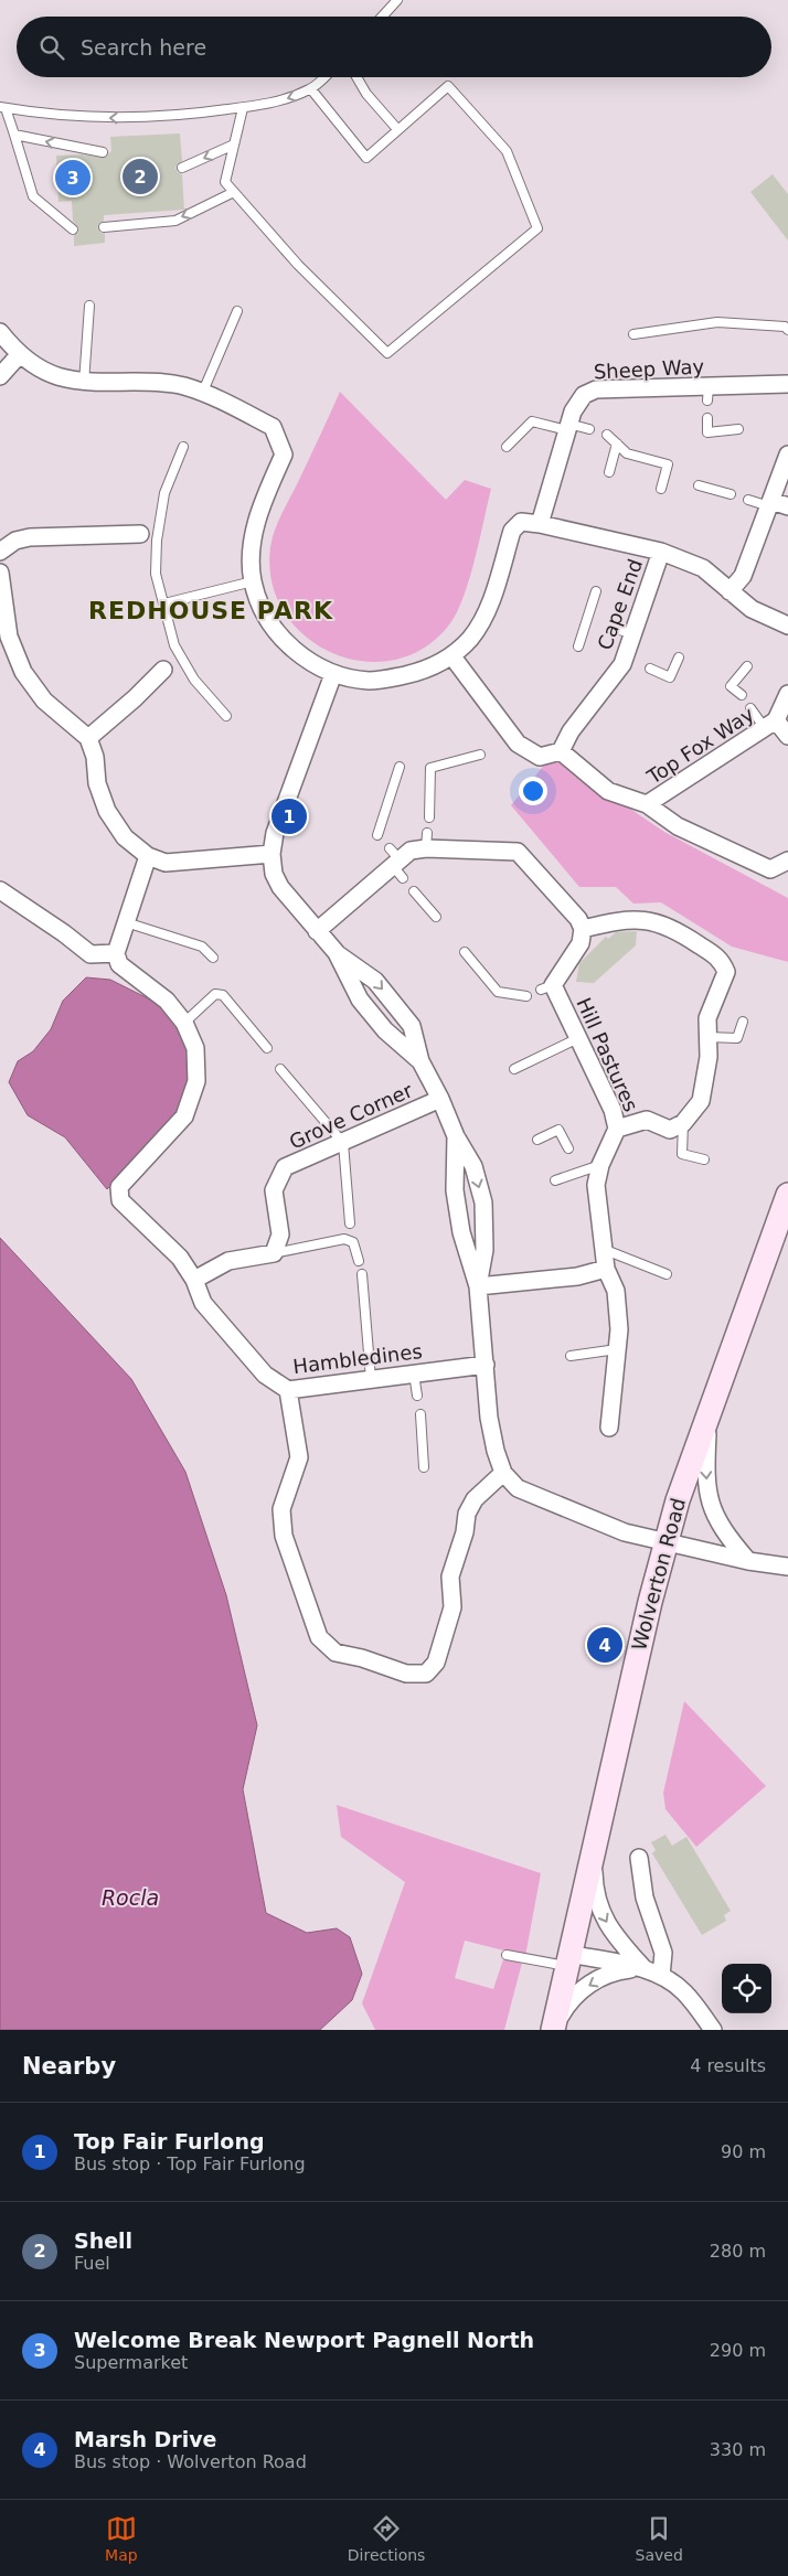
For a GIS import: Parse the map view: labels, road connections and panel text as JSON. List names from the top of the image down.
{
  "streets": {
    "street": [
      "Sheep Way",
      "Cape End",
      "Top Fox Way",
      "Hill Pastures",
      "Grove Corner",
      "Hambledines",
      "Wolverton Road"
    ]
  },
  "districts": ["REDHOUSE PARK"],
  "water": ["Rocla"],
  "page": {
    "search": "Search here",
    "pins": [
      "2",
      "3",
      "1",
      "4"
    ],
    "heading": ["Nearby", "4 results"],
    "list": [
      {
        "mark": "1",
        "name": "Top Fair Furlong",
        "note": "Bus stop · Top Fair Furlong",
        "value": "90 m"
      },
      {
        "mark": "2",
        "name": "Shell",
        "note": "Fuel",
        "value": "280 m"
      },
      {
        "mark": "3",
        "name": "Welcome Break Newport Pagnell North",
        "note": "Supermarket",
        "value": "290 m"
      },
      {
        "mark": "4",
        "name": "Marsh Drive",
        "note": "Bus stop · Wolverton Road",
        "value": "330 m"
      }
    ],
    "nav": ["Map", "Directions", "Saved"]
  }
}
